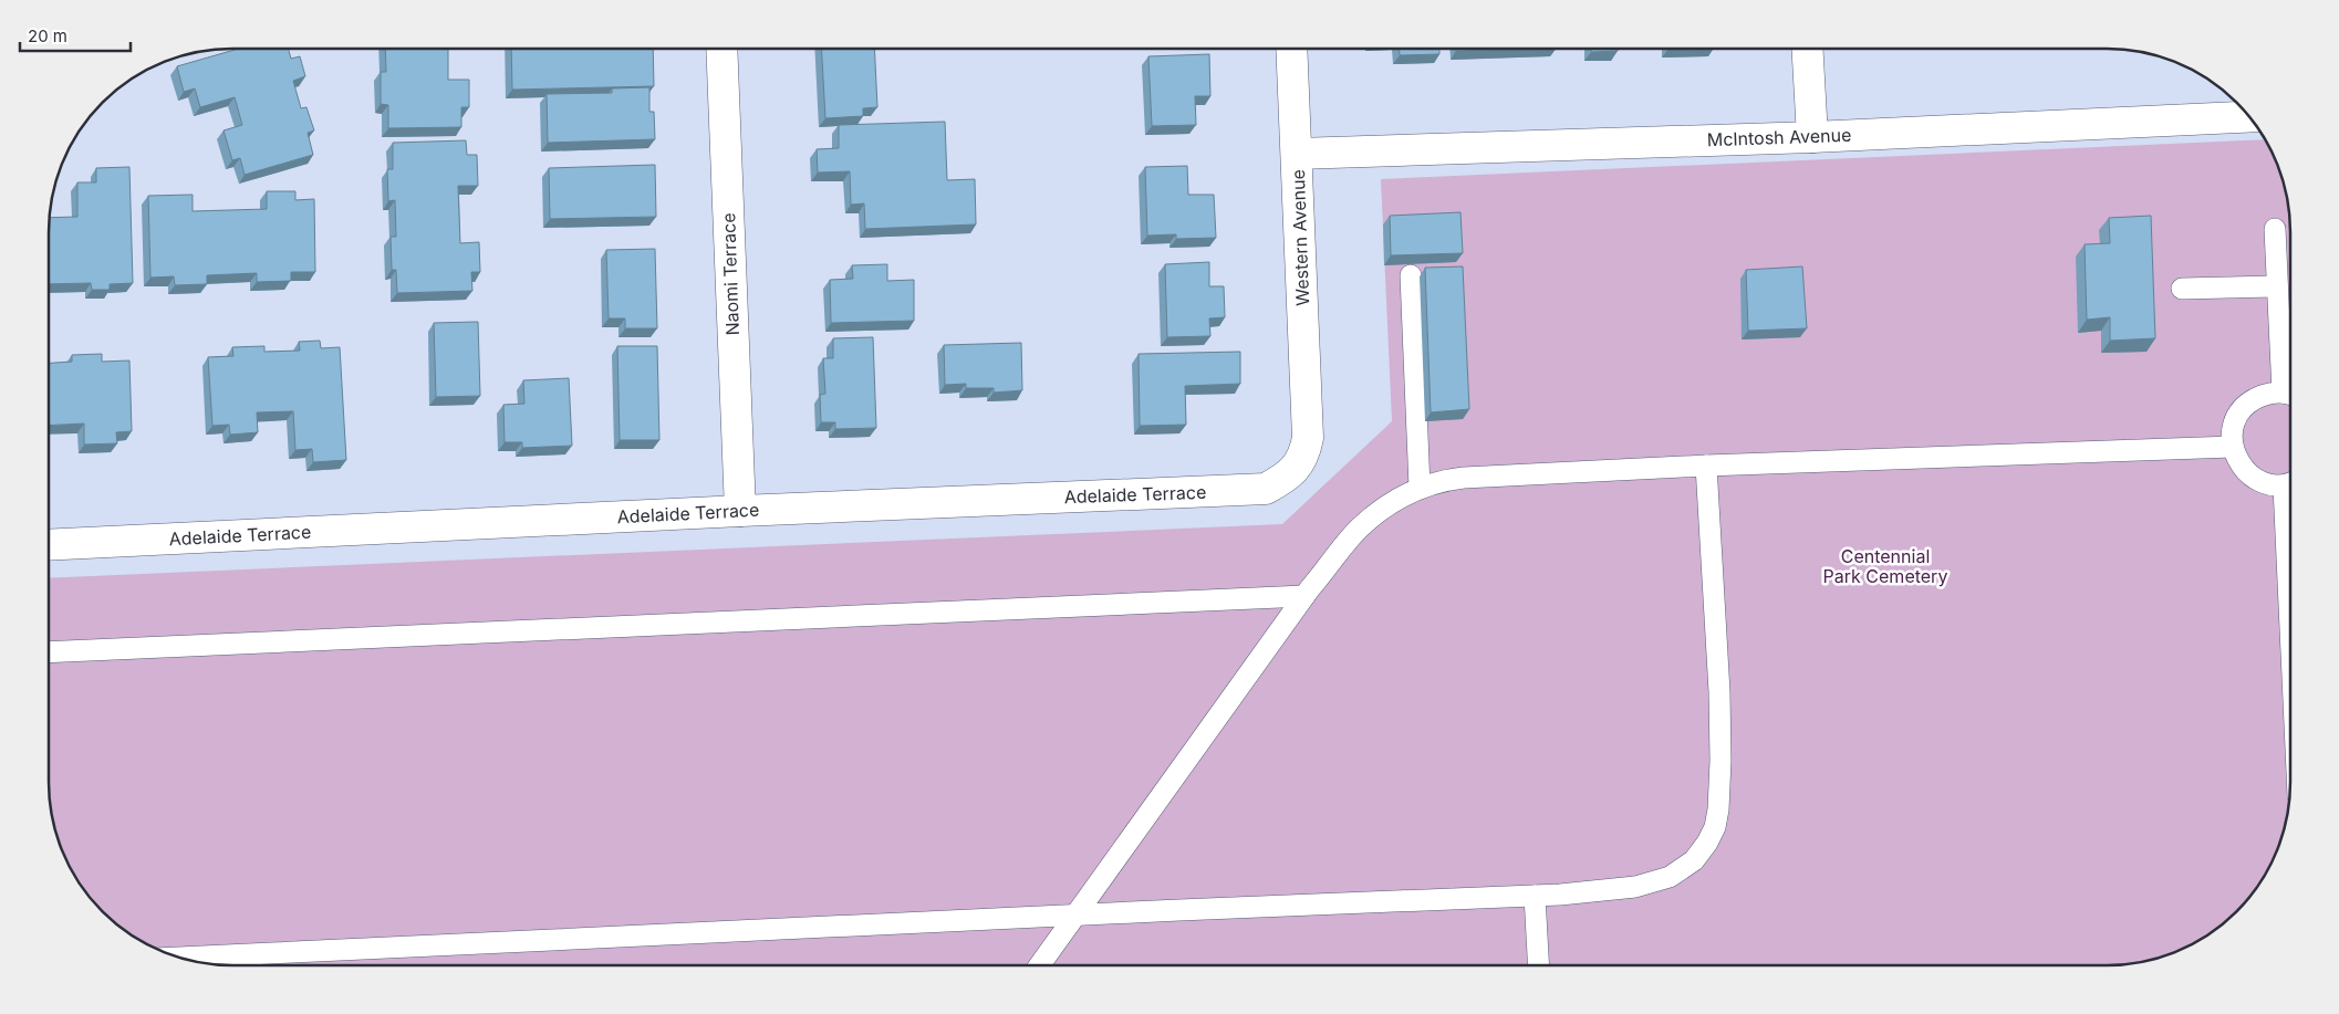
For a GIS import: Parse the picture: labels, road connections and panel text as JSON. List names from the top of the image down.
{
  "streets": {
    "street": [
      "McIntosh Avenue",
      "Western Avenue",
      "Naomi Terrace",
      "Adelaide Terrace"
    ]
  },
  "crossings": [
    ["McIntosh Avenue", "Western Avenue"],
    ["Western Avenue", "Adelaide Terrace"],
    ["Naomi Terrace", "Adelaide Terrace"]
  ],
  "parks": ["Centennial Park Cemetery"],
  "scale_bar": "20 m"
}
